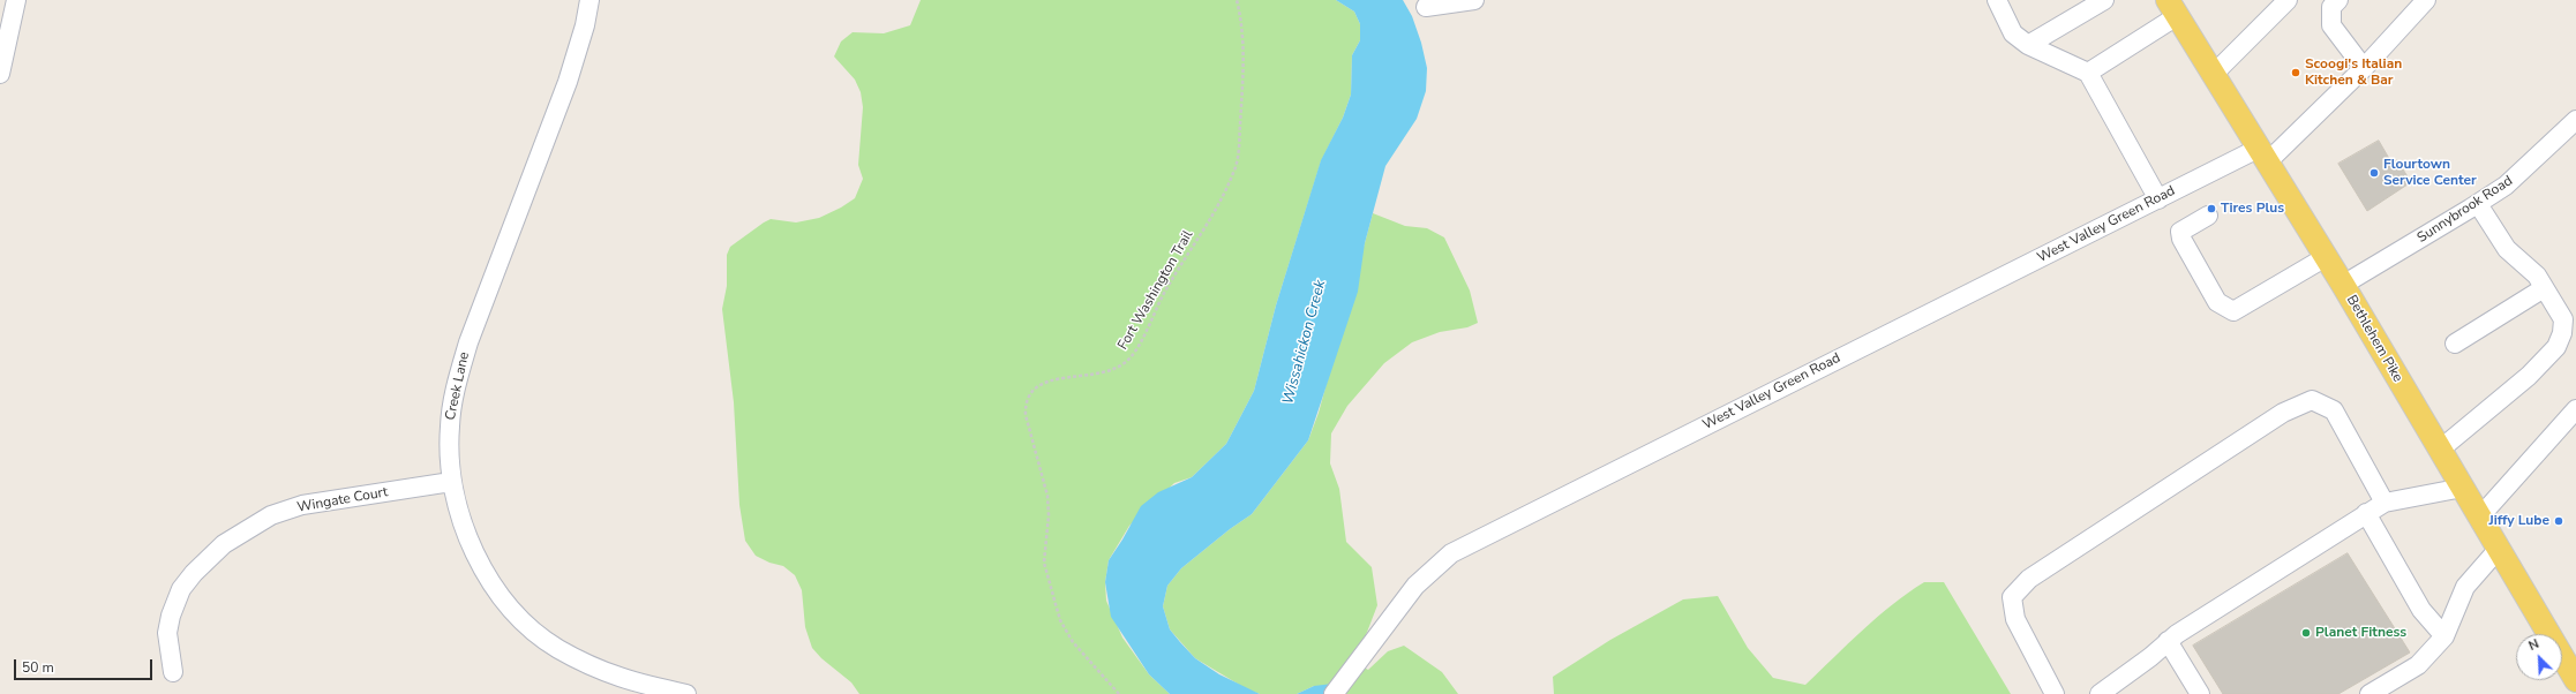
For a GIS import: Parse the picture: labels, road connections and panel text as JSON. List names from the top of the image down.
{
  "streets": {
    "main road": ["Bethlehem Pike"],
    "street": [
      "Sunnybrook Road",
      "West Valley Green Road",
      "Creek Lane",
      "Wingate Court"
    ],
    "path": ["Fort Washington Trail"]
  },
  "crossings": [
    ["Sunnybrook Road", "Bethlehem Pike"],
    ["West Valley Green Road", "Bethlehem Pike"],
    ["Creek Lane", "Wingate Court"]
  ],
  "water": ["Wissahickon Creek"],
  "places": [
    "Scoogi's Italian Kitchen & Bar",
    "Flourtown Service Center",
    "Tires Plus",
    "Jiffy Lube",
    "Planet Fitness"
  ],
  "scale_bar": "50 m",
  "north": "top left"
}
